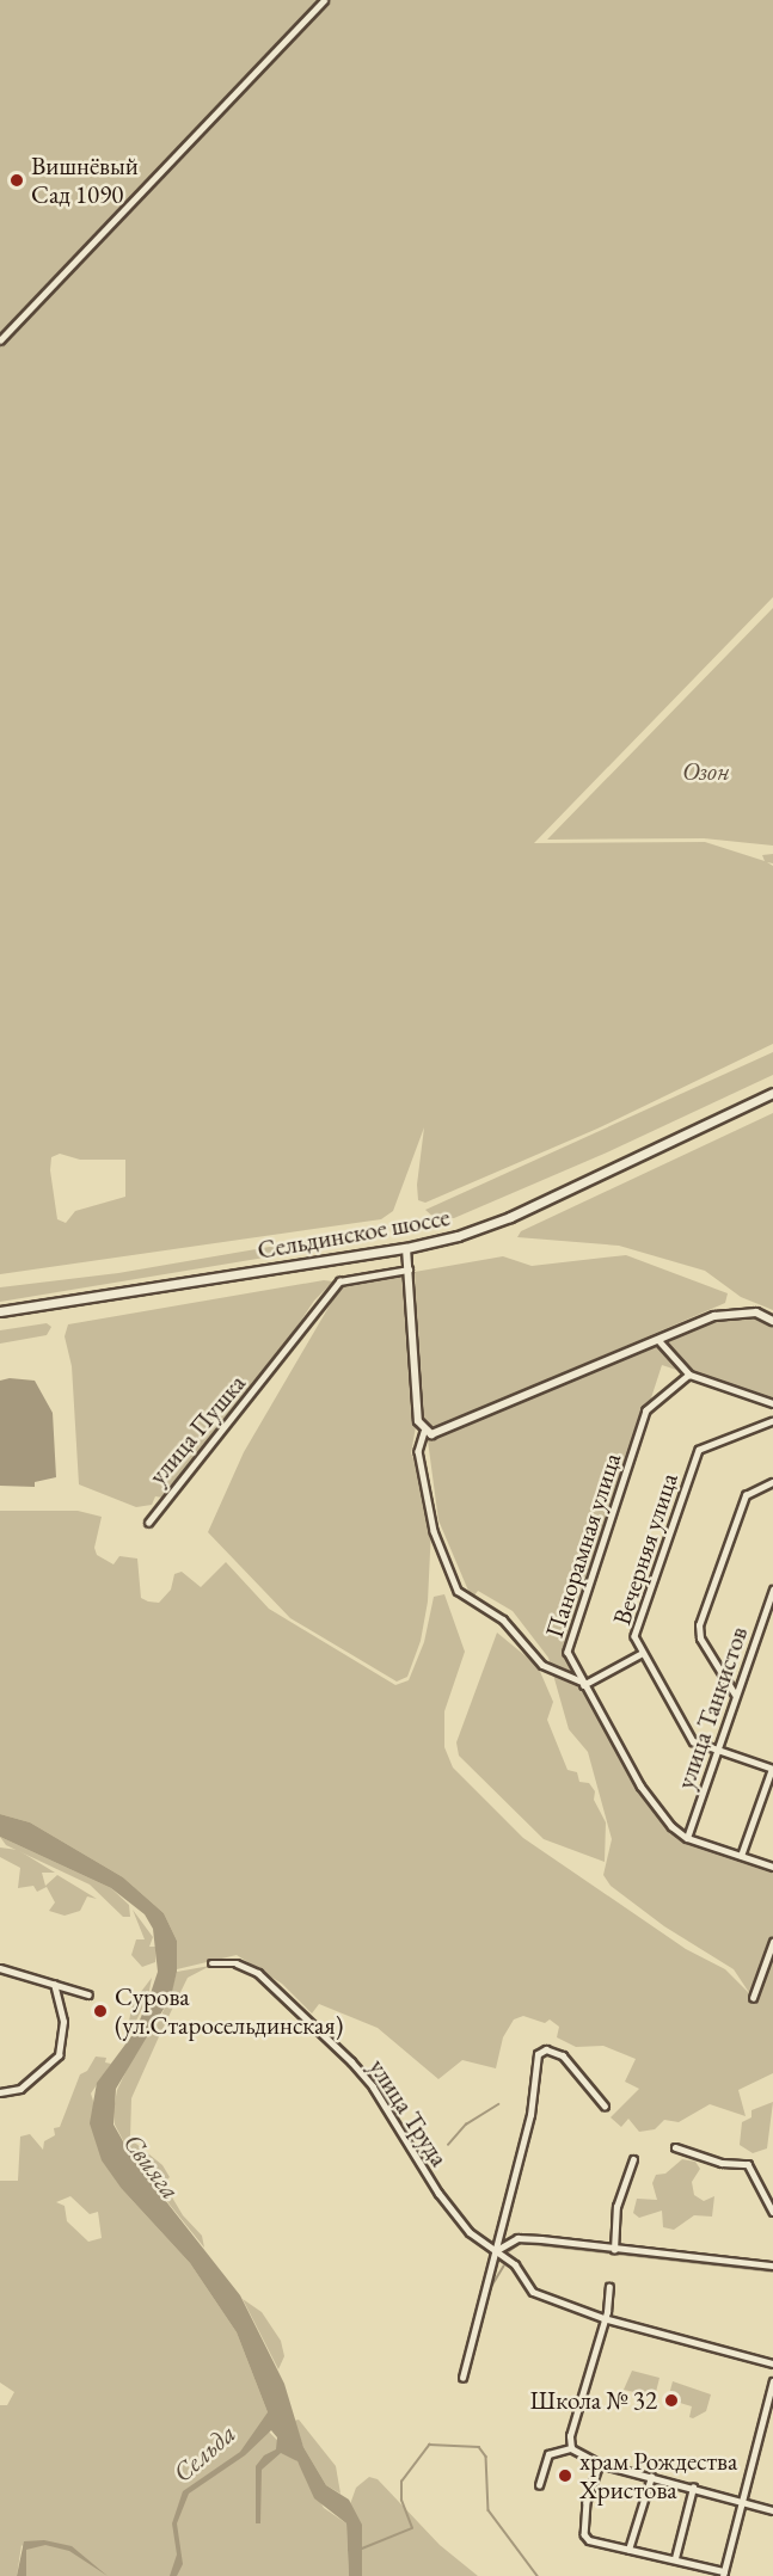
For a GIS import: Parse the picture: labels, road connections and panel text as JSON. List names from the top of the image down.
{
  "streets": {
    "main road": ["Сельдинское шоссе"],
    "street": [
      "улица Пушка",
      "Панорамная улица",
      "Вечерняя улица",
      "улица Танкистов",
      "улица Труда"
    ]
  },
  "crossings": [
    ["Панорамная улица", "улица Танкистов"],
    ["Вечерняя улица", "улица Танкистов"]
  ],
  "water": ["Свияга", "Сельда"],
  "parks": ["Озон"],
  "places": [
    "Вишнёвый Сад 1090",
    "Сурова (ул.Старосельдинская)",
    "Школа № 32",
    "храм Рождества Христова"
  ]
}
